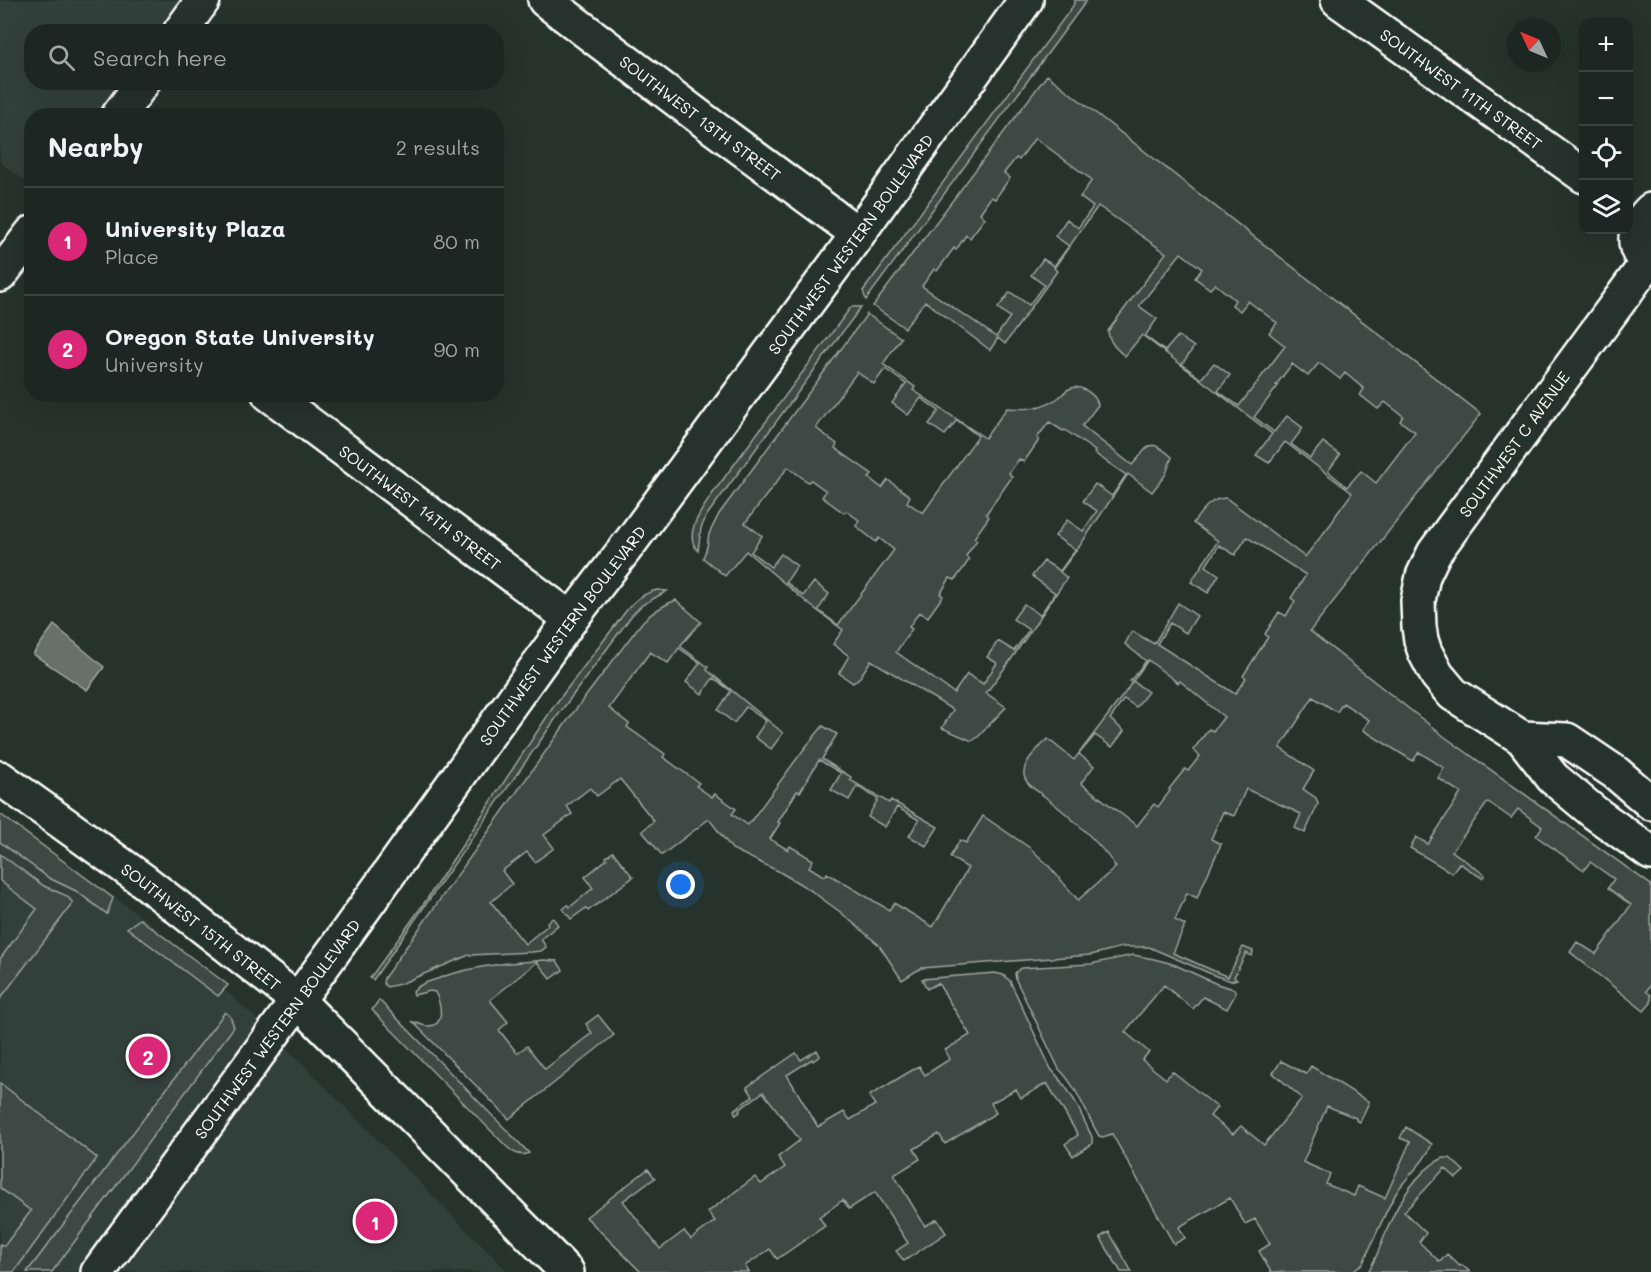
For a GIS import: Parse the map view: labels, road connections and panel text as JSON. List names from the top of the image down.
{
  "streets": {
    "street": [
      "SOUTHWEST 11TH STREET",
      "SOUTHWEST 13TH STREET",
      "SOUTHWEST WESTERN BOULEVARD",
      "SOUTHWEST C AVENUE",
      "SOUTHWEST 14TH STREET",
      "SOUTHWEST 15TH STREET"
    ]
  },
  "crossings": [
    ["SOUTHWEST 13TH STREET", "SOUTHWEST WESTERN BOULEVARD"],
    ["SOUTHWEST WESTERN BOULEVARD", "SOUTHWEST 14TH STREET"],
    ["SOUTHWEST WESTERN BOULEVARD", "SOUTHWEST 15TH STREET"]
  ],
  "north": "top left",
  "page": {
    "map_buttons": ["+", "−"],
    "search": "Search here",
    "heading": ["Nearby", "2 results"],
    "list": [
      {
        "mark": "1",
        "name": "University Plaza",
        "note": "Place",
        "value": "80 m"
      },
      {
        "mark": "2",
        "name": "Oregon State University",
        "note": "University",
        "value": "90 m"
      }
    ],
    "pins": ["2", "1"]
  }
}
